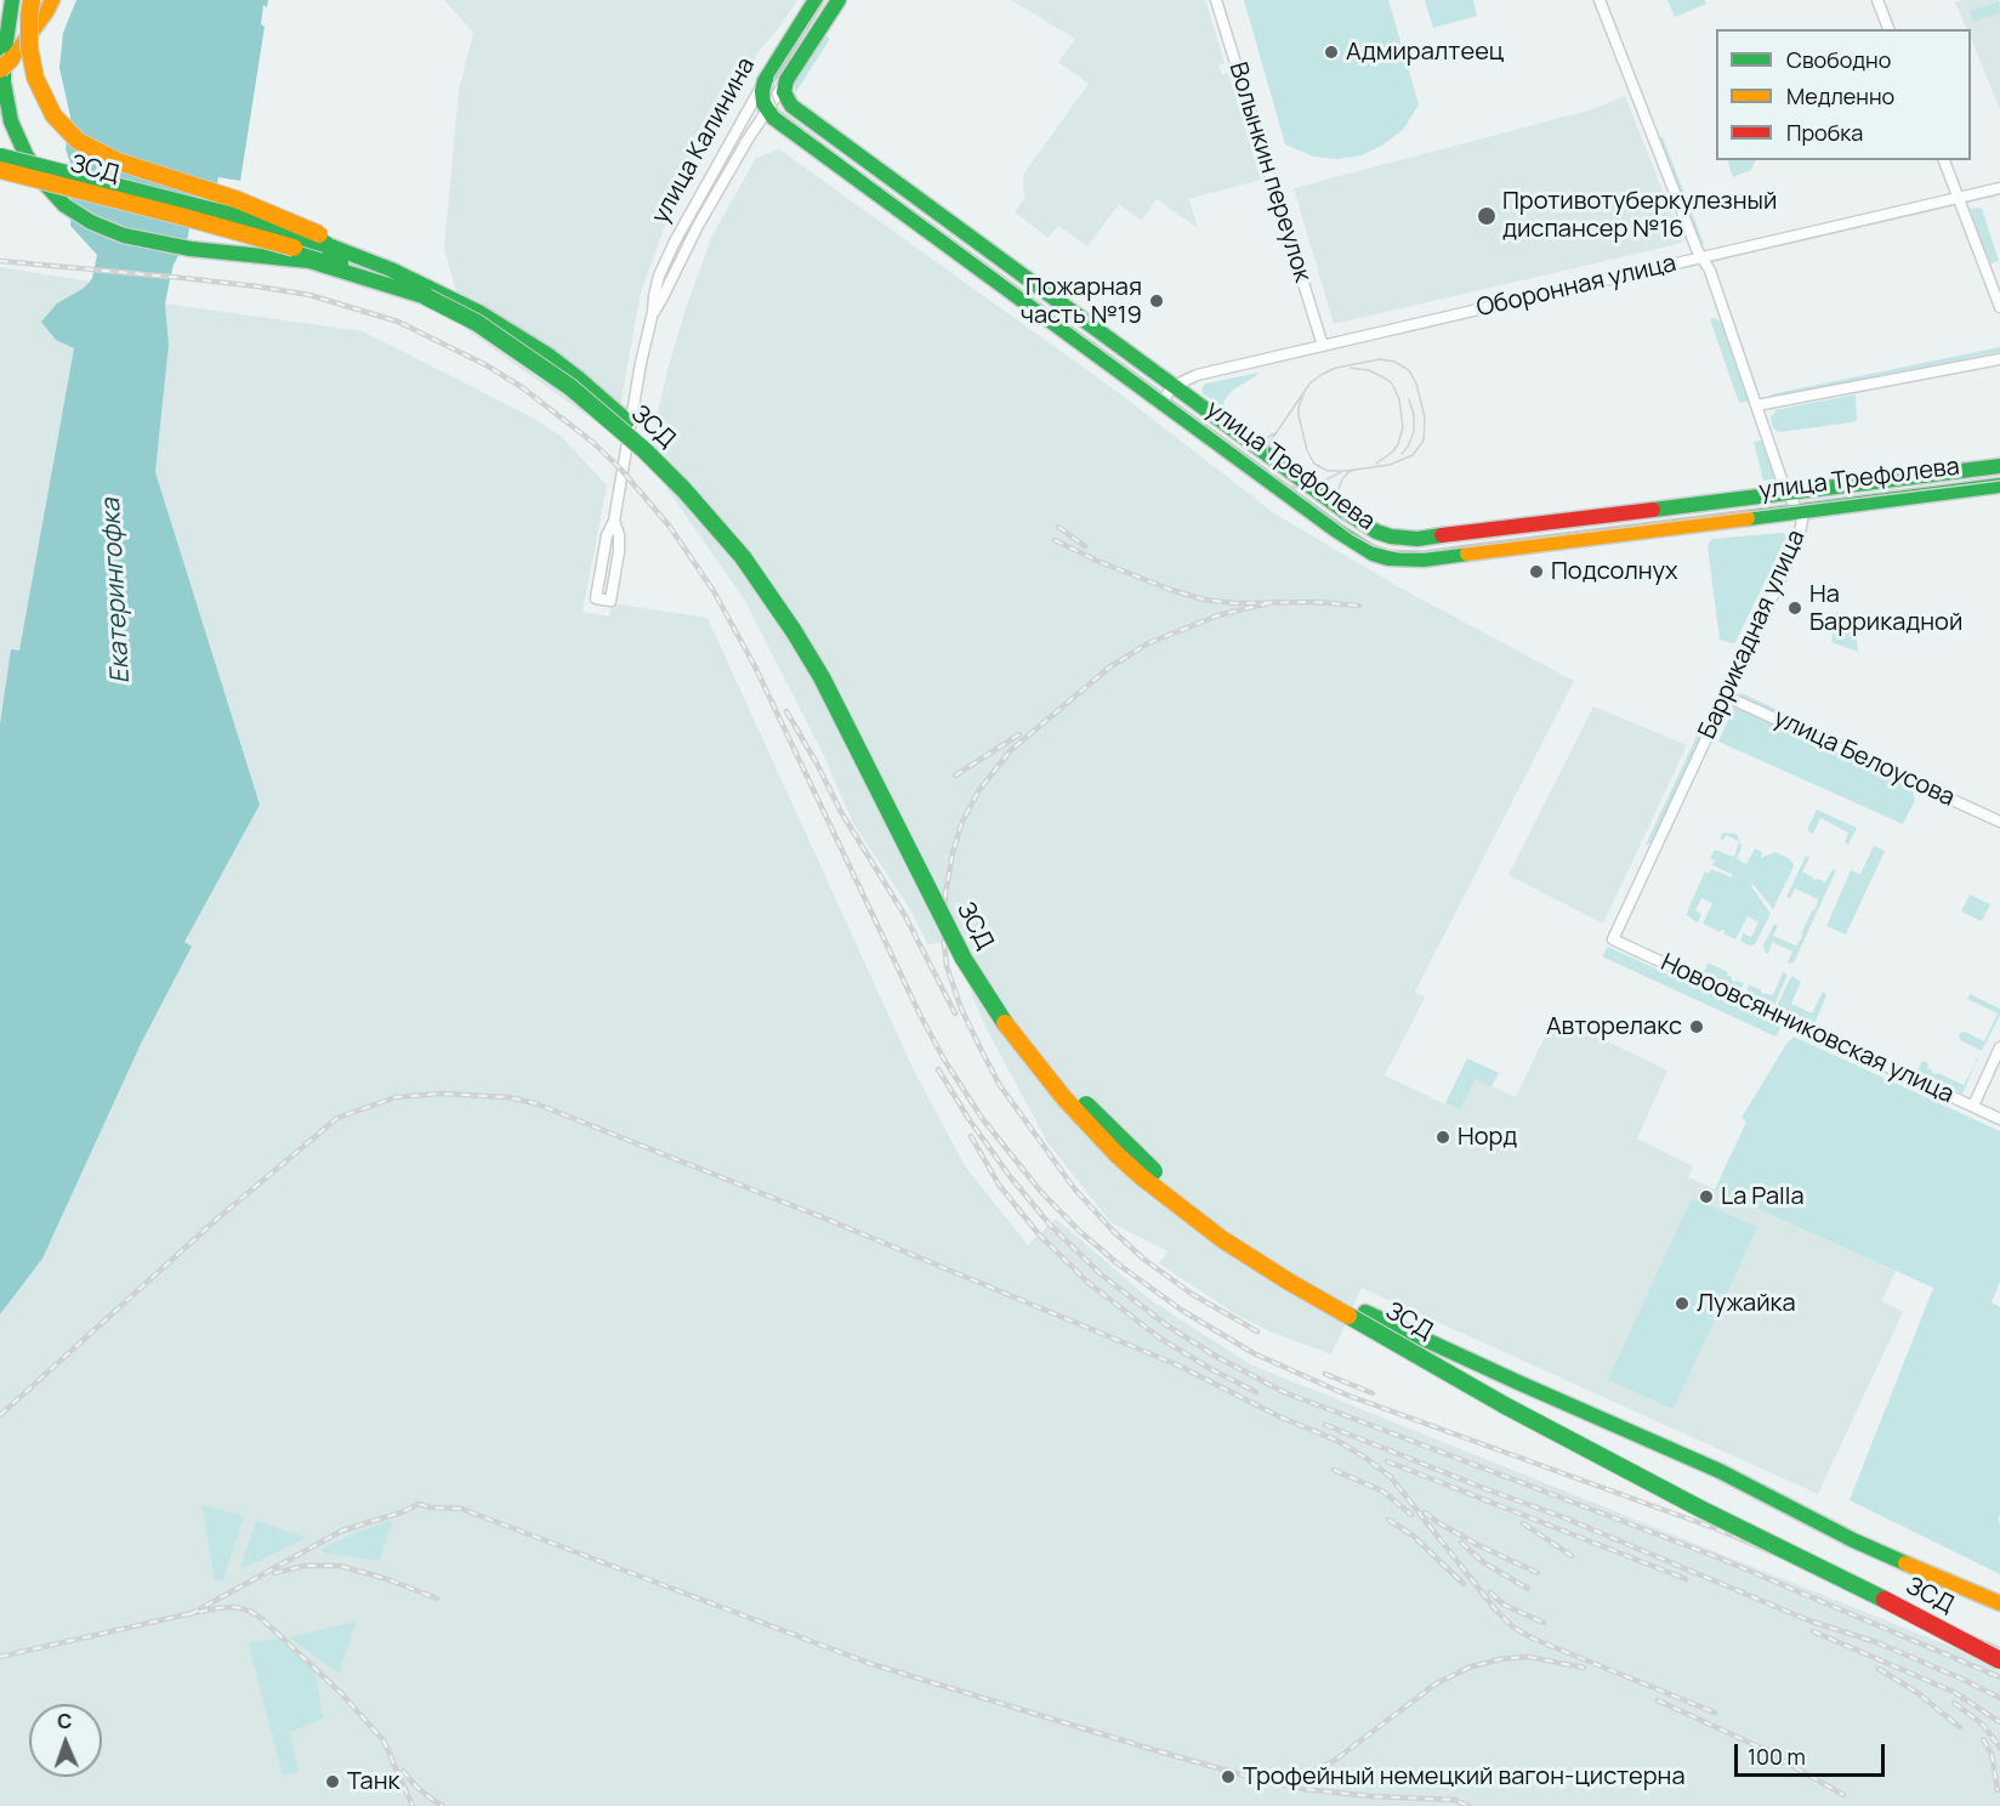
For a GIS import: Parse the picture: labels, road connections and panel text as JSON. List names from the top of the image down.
{
  "streets": {
    "main road": ["улица Калинина", "ЗСД", "улица Трефолева"],
    "street": [
      "Волынкин переулок",
      "Оборонная улица",
      "Баррикадная улица",
      "улица Белоусова",
      "Новоовсянниковская улица"
    ]
  },
  "crossings": [
    ["улица Калинина", "улица Трефолева"],
    ["Волынкин переулок", "Оборонная улица"],
    ["Оборонная улица", "улица Трефолева"],
    ["Оборонная улица", "Баррикадная улица"],
    ["улица Трефолева", "Баррикадная улица"],
    ["Баррикадная улица", "улица Белоусова"],
    ["Баррикадная улица", "Новоовсянниковская улица"]
  ],
  "water": ["Екатерингофка"],
  "places": [
    "Адмиралтеец",
    "Противотуберкулезный диспансер №16",
    "Пожарная часть №19",
    "Подсолнух",
    "На Баррикадной",
    "Авторелакс",
    "Норд",
    "La Palla",
    "Лужайка",
    "Трофейный немецкий вагон-цистерна",
    "Танк"
  ],
  "legend": ["Свободно", "Медленно", "Пробка"],
  "scale_bar": "100 m",
  "north": "top"
}
